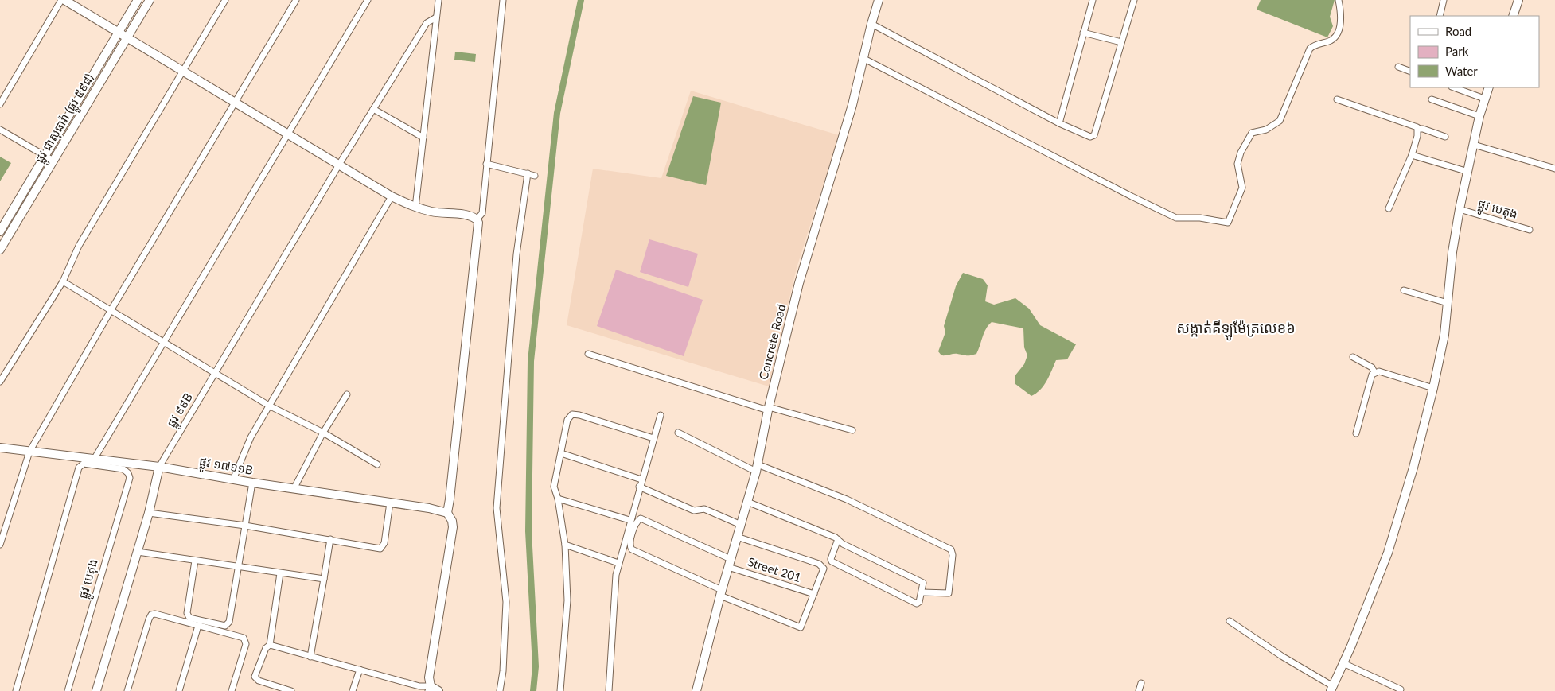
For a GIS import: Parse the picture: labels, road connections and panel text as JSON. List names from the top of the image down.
{
  "streets": {
    "street": [
      "ផ្លូវ ជាសុផារ៉ា (ផ្លូវ ៥៩៨)",
      "ផ្លូវ បេតុង",
      "Concrete Road",
      "ផ្លូវ ៩៩B",
      "ផ្លូវ ១៧១១B",
      "Street 201"
    ]
  },
  "crossings": [
    ["Concrete Road", "Street 201"],
    ["ផ្លូវ ៩៩B", "ផ្លូវ ១៧១១B"]
  ],
  "districts": ["សង្កាត់គីឡូម៉ែត្រលេខ៦"],
  "legend": ["Road", "Park", "Water"]
}
